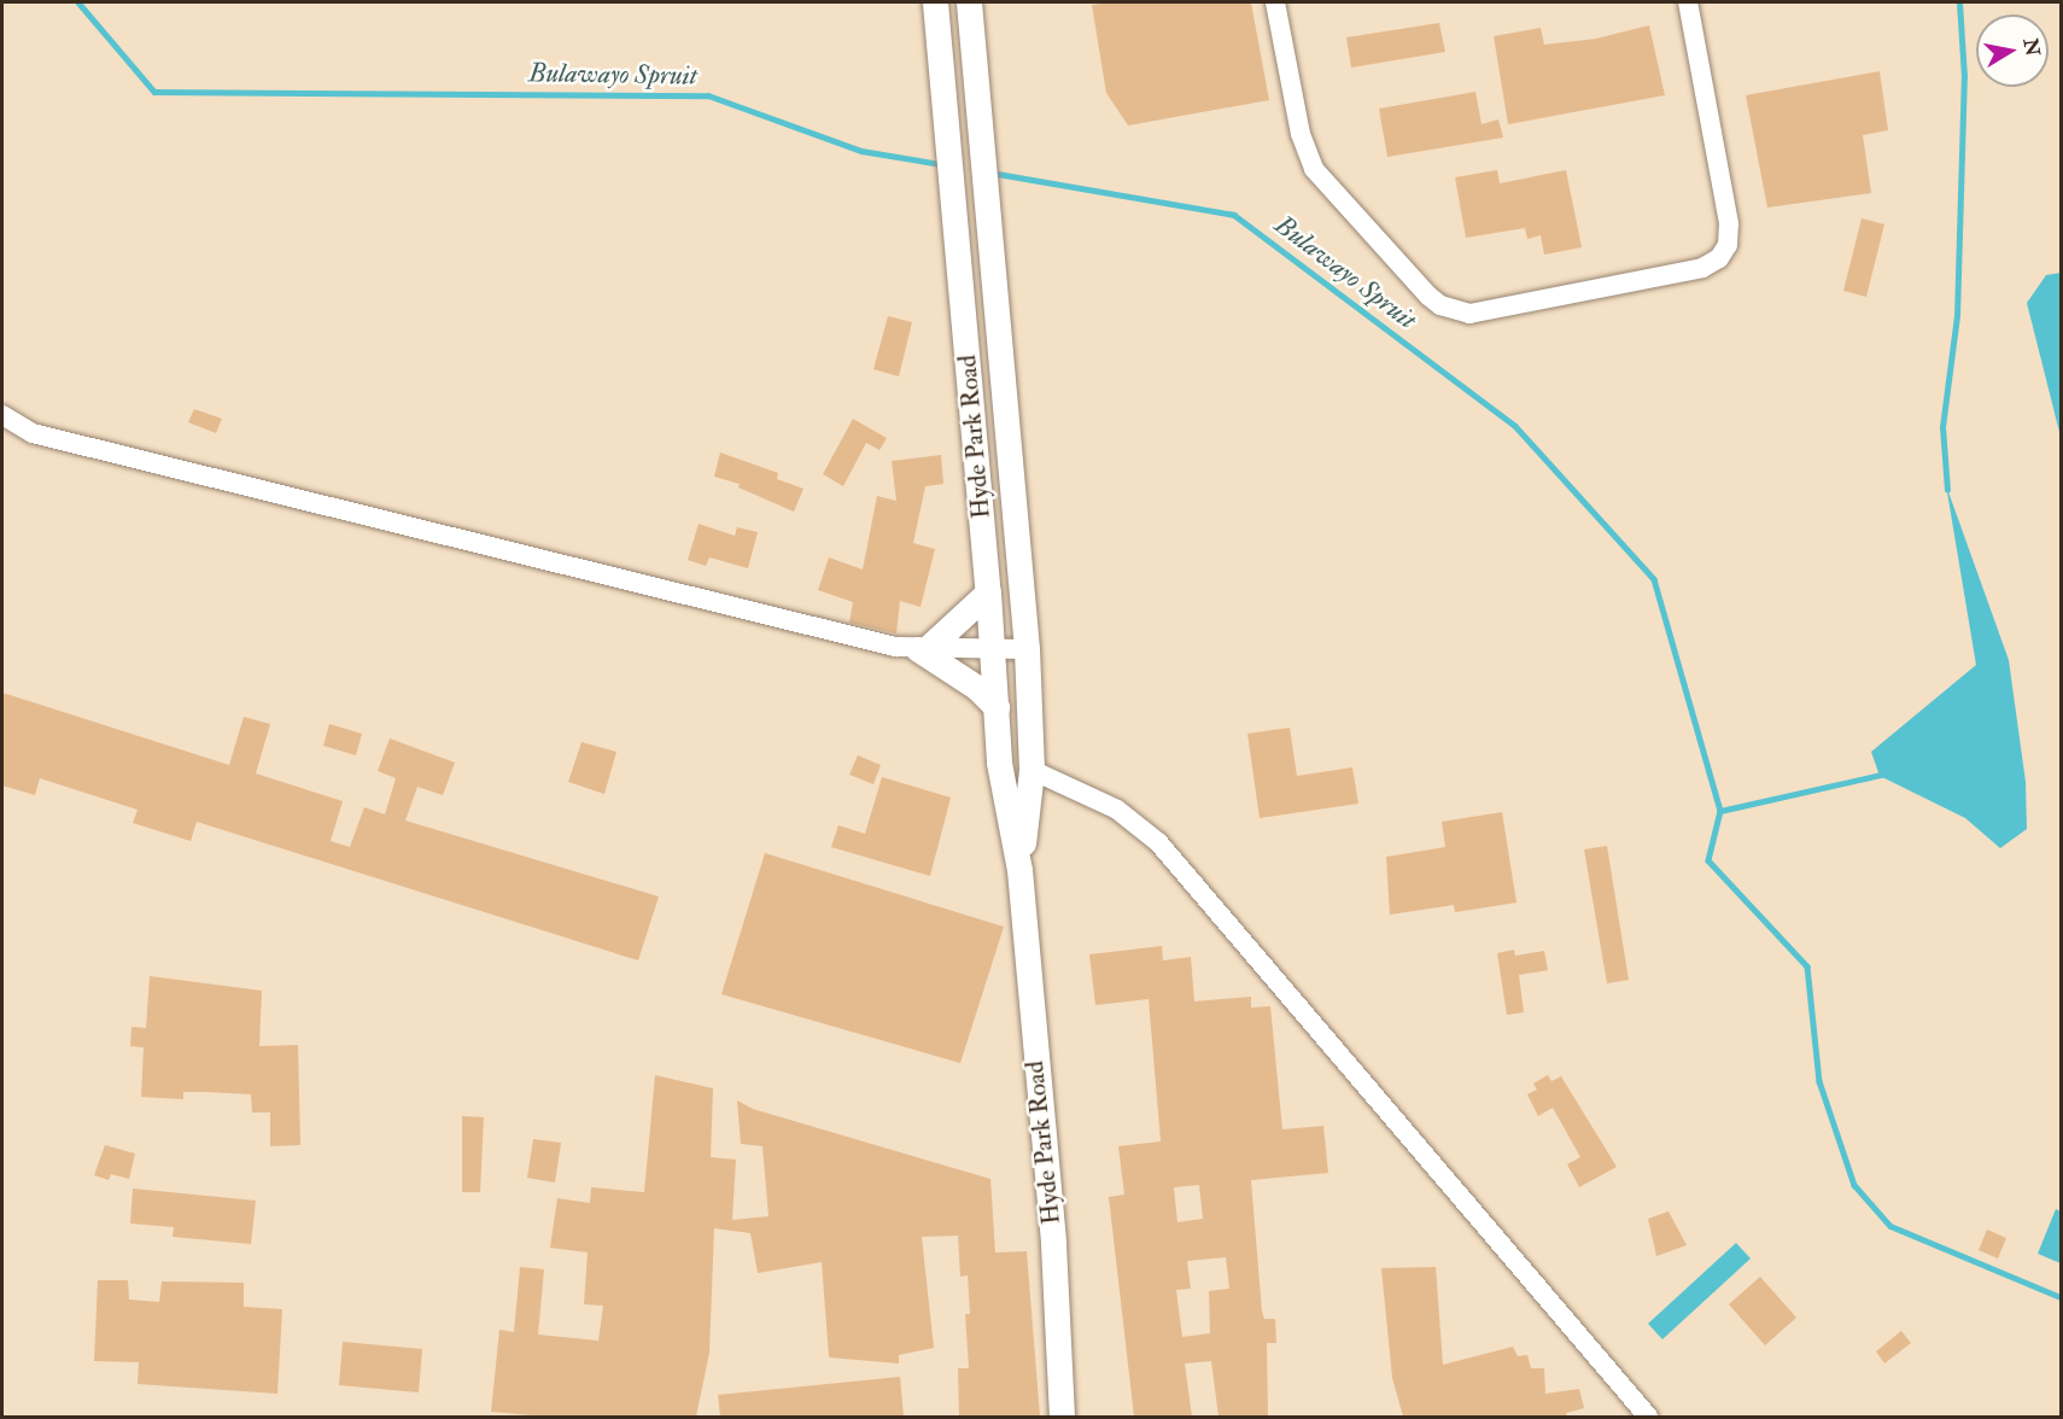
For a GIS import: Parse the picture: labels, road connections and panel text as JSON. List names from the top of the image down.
{
  "streets": {
    "street": ["Hyde Park Road"]
  },
  "water": ["Bulawayo Spruit"],
  "north": "right"
}
